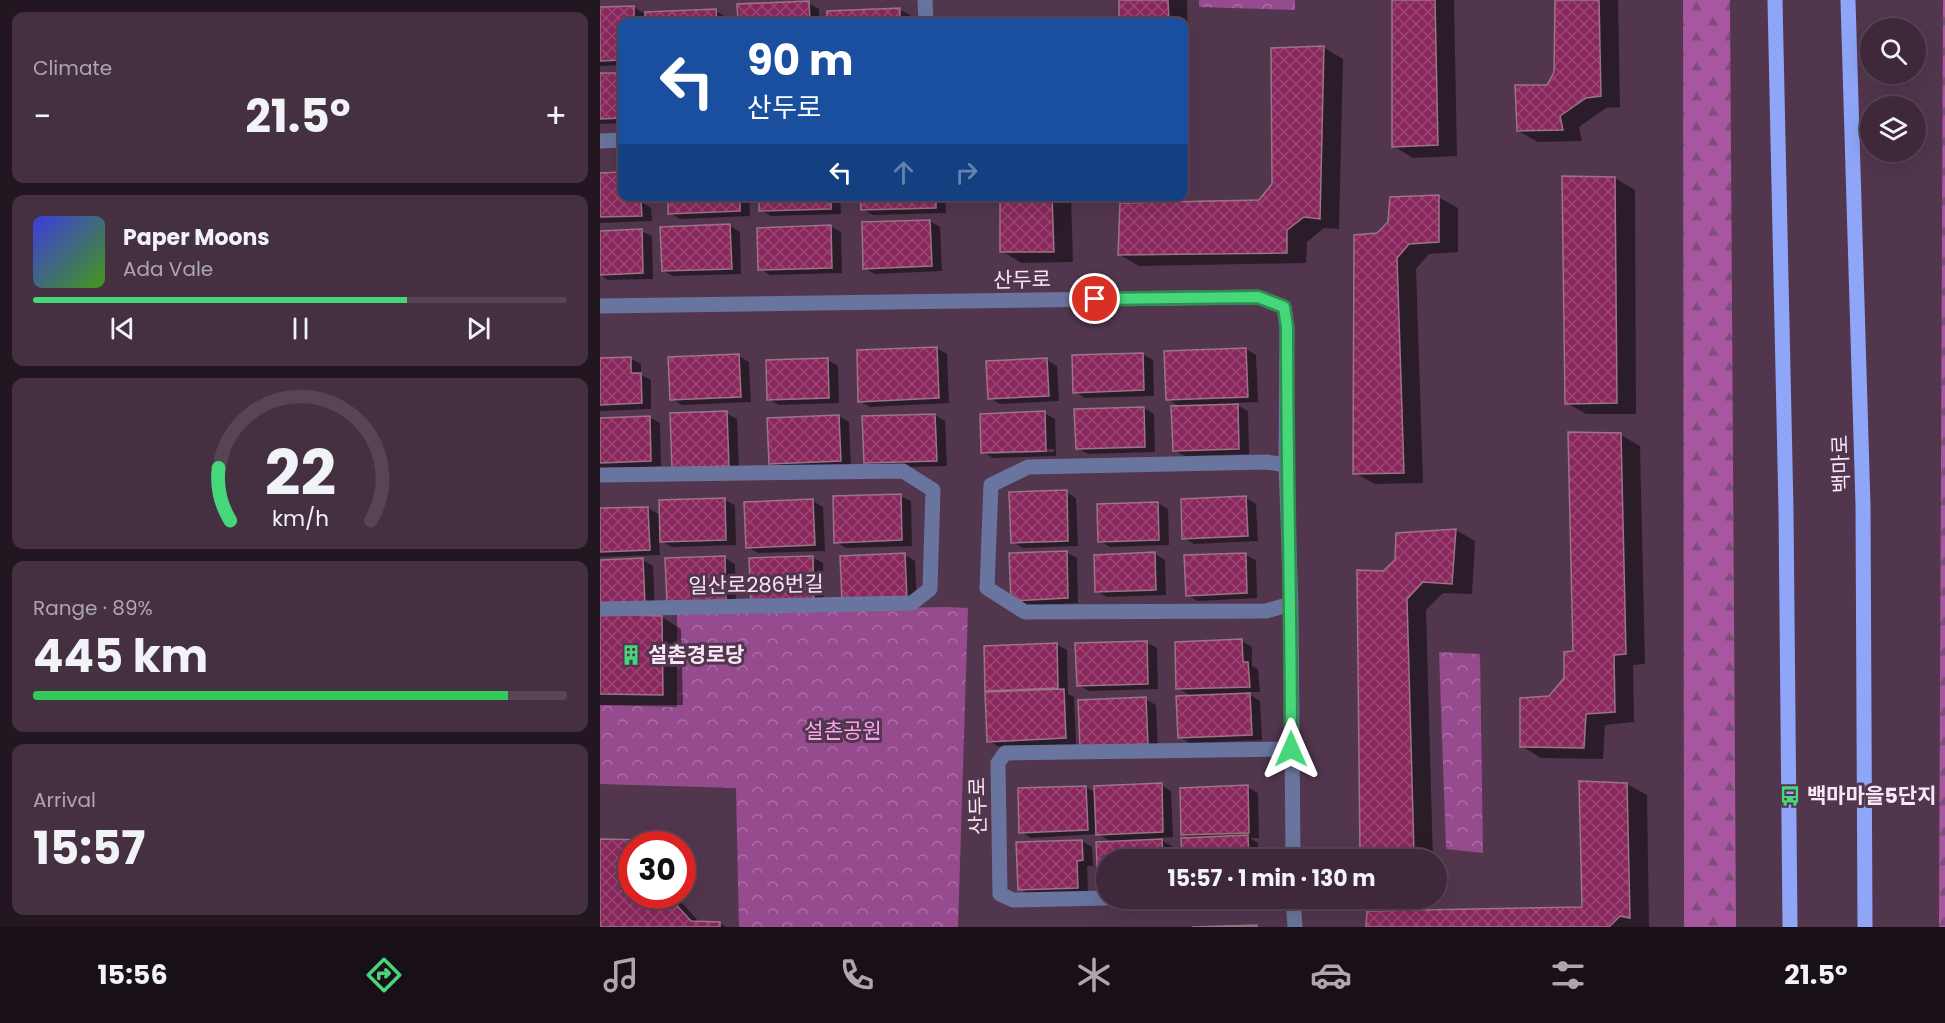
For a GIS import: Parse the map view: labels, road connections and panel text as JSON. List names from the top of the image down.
{
  "streets": {
    "main road": ["백마로"],
    "street": ["산두로", "일산로286번길"]
  },
  "parks": ["설촌공원"],
  "places": {
    "building": ["설촌경로당"],
    "bus stop": ["백마마을5단지"]
  },
  "page": {
    "tile": [
      "Climate",
      ["Range · 89%", "445 km"],
      ["Arrival", "15:57"]
    ],
    "turn": ["90 m", "산두로"],
    "heat": ["−", "21.5°", "+"],
    "song": ["Paper Moons", "Ada Vale"],
    "limit": "30",
    "trip": "15:57 · 1 min · 130 m",
    "tabs": ["15:56", "21.5°"],
    "gauge": ["22", "km/h"]
  }
}
